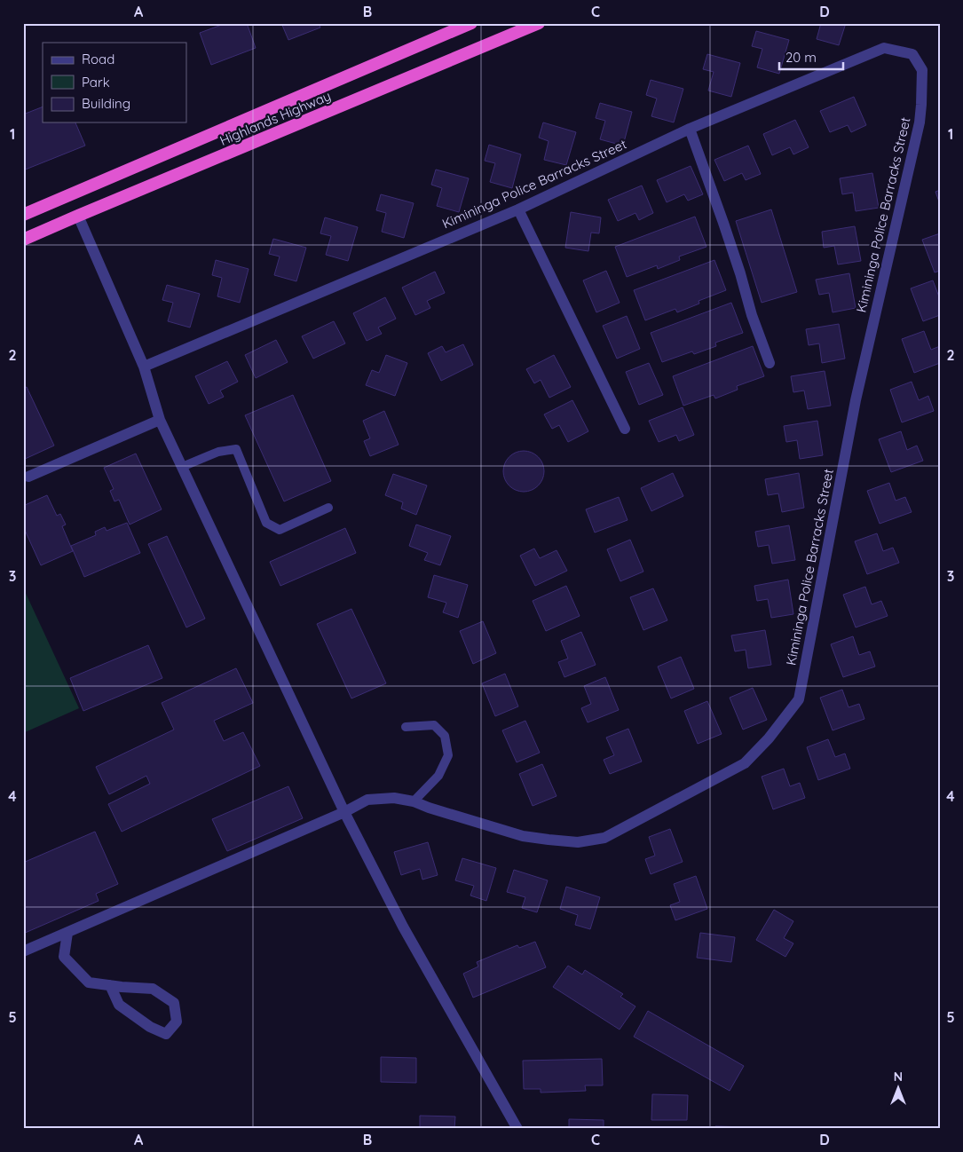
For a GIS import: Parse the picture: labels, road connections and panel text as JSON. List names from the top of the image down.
{
  "streets": {
    "highway": ["Highlands Highway"],
    "street": ["Kimininga Police Barracks Street"]
  },
  "legend": ["Road", "Park", "Building"],
  "scale_bar": "20 m",
  "north": "top",
  "grid": {
    "columns": [
      "A",
      "B",
      "C",
      "D"
    ],
    "rows": [
      "1",
      "2",
      "3",
      "4",
      "5"
    ]
  }
}
